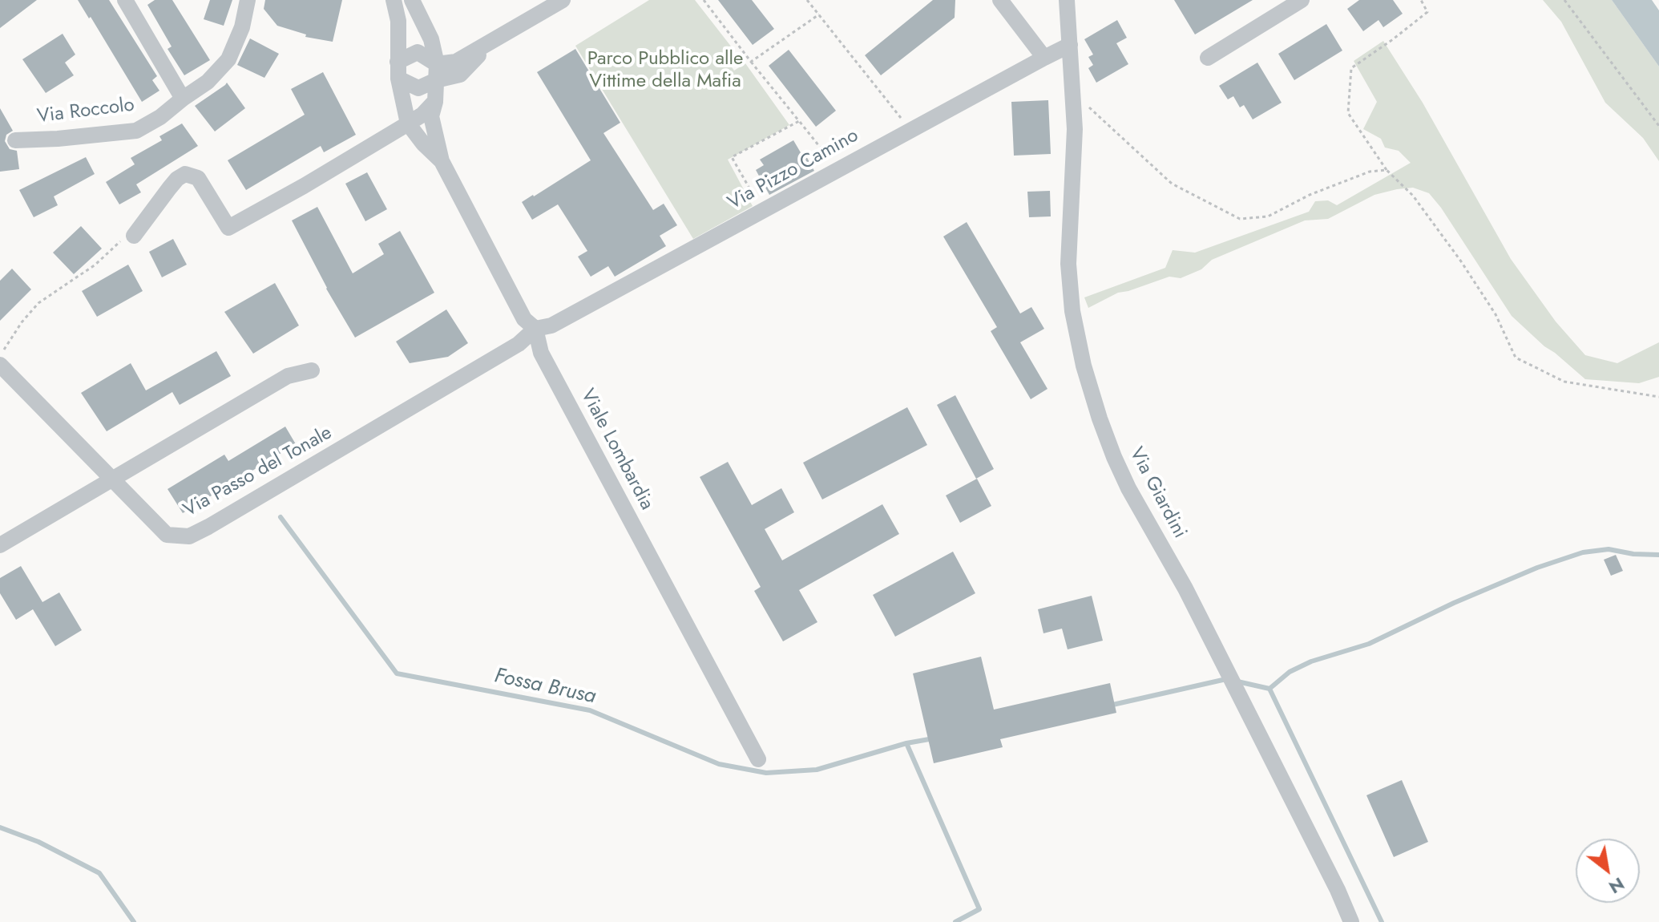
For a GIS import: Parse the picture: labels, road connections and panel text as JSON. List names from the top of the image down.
{
  "streets": {
    "street": [
      "Via Roccolo",
      "Via Pizzo Camino",
      "Viale Lombardia",
      "Via Passo del Tonale",
      "Via Giardini"
    ]
  },
  "crossings": [
    ["Via Pizzo Camino", "Viale Lombardia"],
    ["Via Pizzo Camino", "Via Passo del Tonale"],
    ["Via Pizzo Camino", "Via Giardini"],
    ["Viale Lombardia", "Via Passo del Tonale"]
  ],
  "water": ["Fossa Brusa"],
  "parks": ["Parco Pubblico alle Vittime della Mafia"],
  "north": "bottom right"
}
